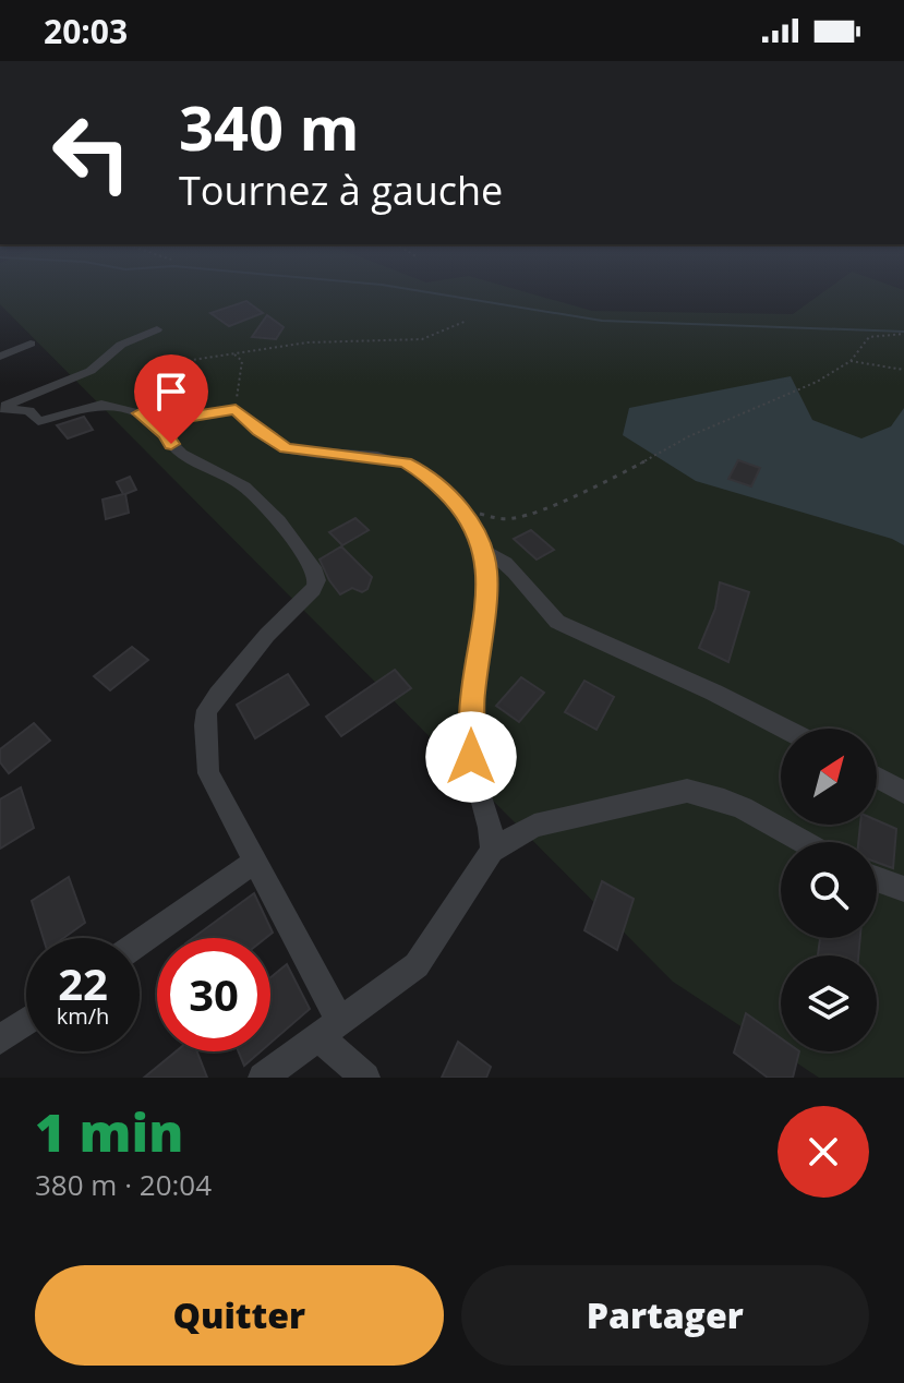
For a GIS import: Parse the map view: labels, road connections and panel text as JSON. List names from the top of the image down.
{
  "north": "top right",
  "page": {
    "status": "20:03",
    "turn": ["340 m", "Tournez à gauche"],
    "speed": "22 km/h",
    "limit": "30",
    "heading": ["1 min", "380 m · 20:04"],
    "buttons": ["Quitter", "Partager"]
  }
}
